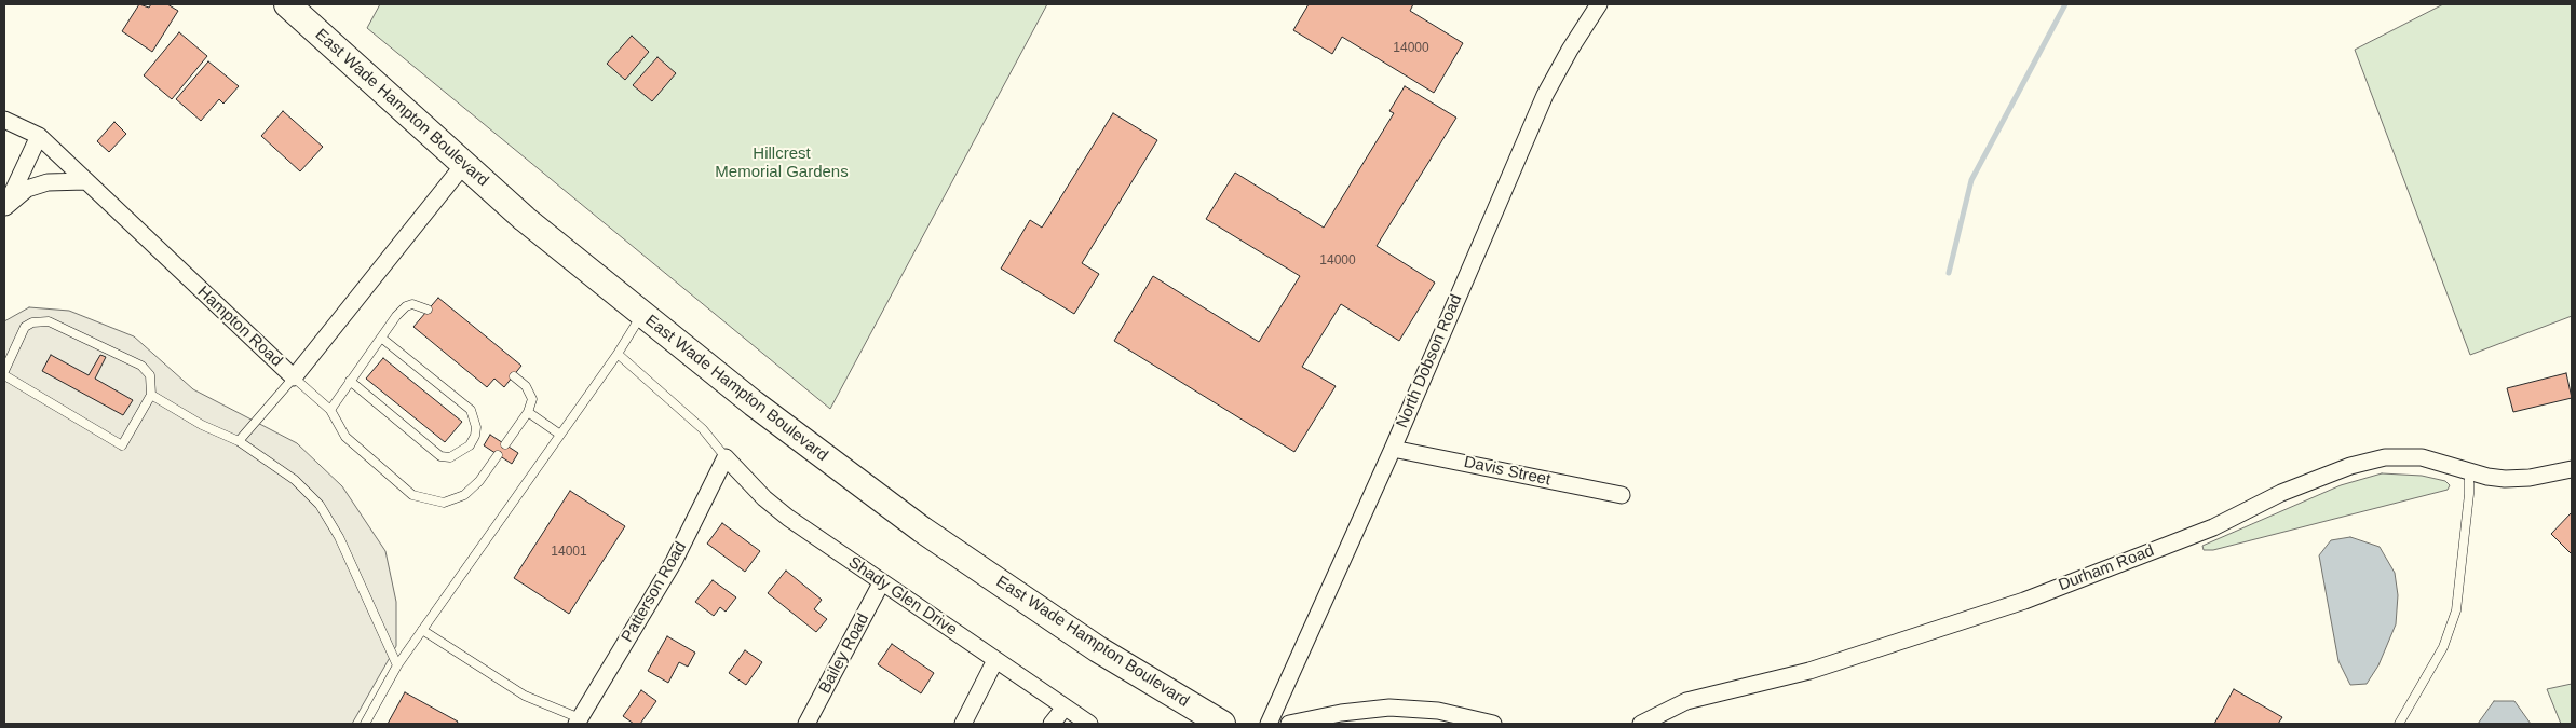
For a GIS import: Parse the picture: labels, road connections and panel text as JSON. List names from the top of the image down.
{
  "streets": {
    "main road": ["East Wade Hampton Boulevard"],
    "street": [
      "Hampton Road",
      "North Dobson Road",
      "Davis Street",
      "Durham Road",
      "Patterson Road",
      "Shady Glen Drive",
      "Bailey Road"
    ]
  },
  "crossings": [
    ["East Wade Hampton Boulevard", "Hampton Road"],
    ["North Dobson Road", "Davis Street"],
    ["Patterson Road", "Shady Glen Drive"],
    ["Shady Glen Drive", "Bailey Road"]
  ],
  "parks": ["Hillcrest Memorial Gardens"],
  "house_numbers": ["14000", "14000", "14001"]
}
